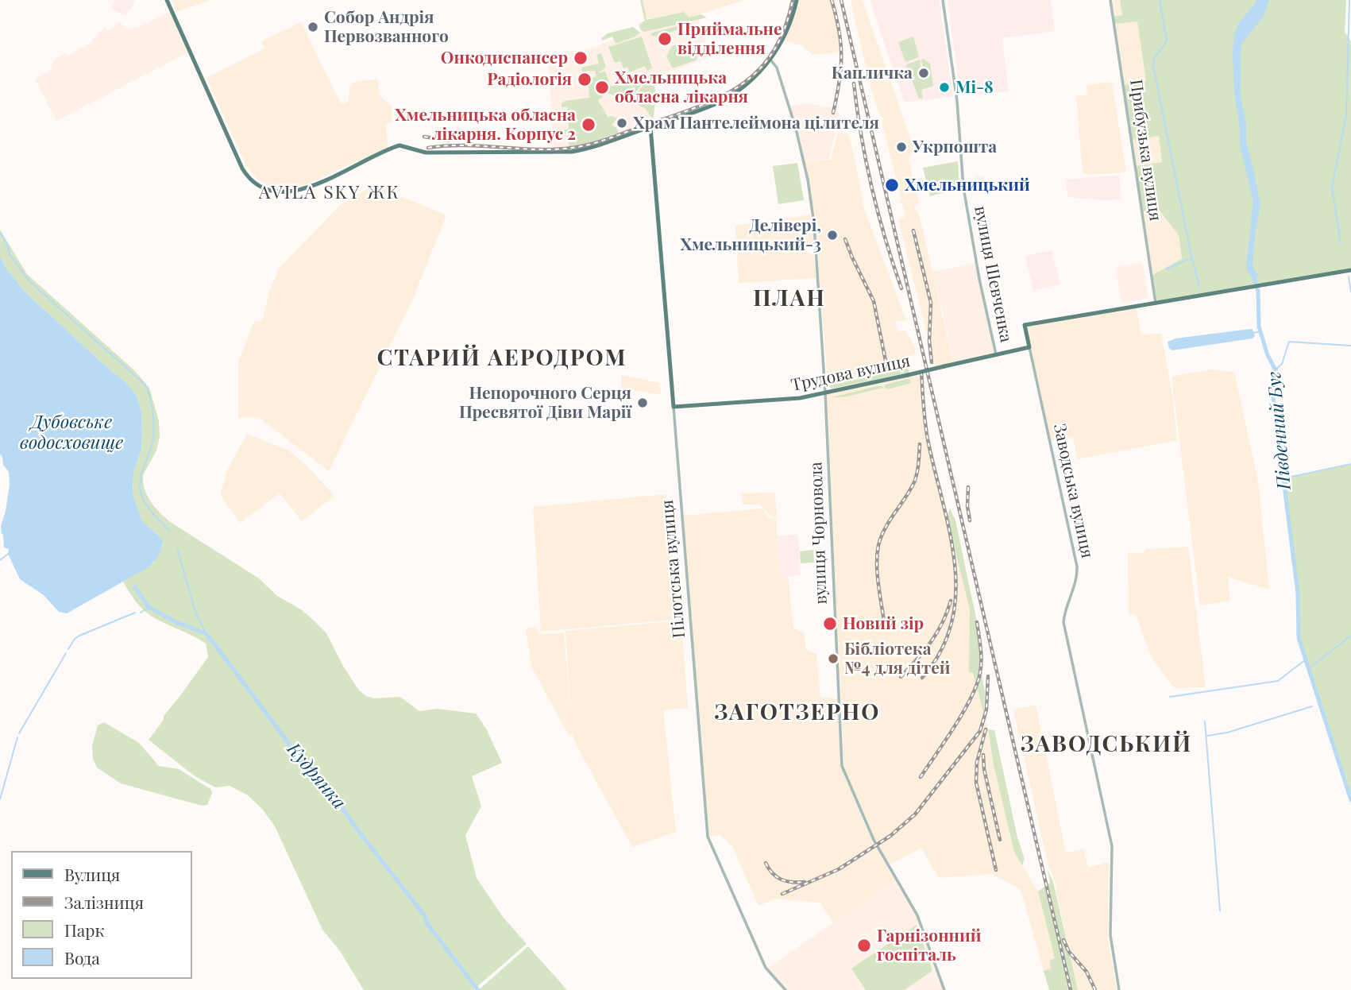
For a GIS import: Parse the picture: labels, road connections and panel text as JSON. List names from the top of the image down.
{
  "streets": {
    "main road": ["Трудова вулиця", "Заводська вулиця", "Пілотська вулиця"],
    "street": ["Прибузька вулиця", "вулиця Шевченка", "вулиця Чорновола"]
  },
  "crossings": [
    ["Прибузька вулиця", "Заводська вулиця"],
    ["вулиця Шевченка", "Трудова вулиця"],
    ["Трудова вулиця", "Заводська вулиця"],
    ["Трудова вулиця", "вулиця Чорновола"],
    ["Трудова вулиця", "Пілотська вулиця"]
  ],
  "districts": [
    "AVILA SKY ЖК",
    "ПЛАН",
    "СТАРИЙ АЕРОДРОМ",
    "ЗАГОТЗЕРНО",
    "ЗАВОДСЬКИЙ"
  ],
  "water": ["Дубовське водосховище", "Південний Буг", "Кудрянка"],
  "places": [
    "Собор Андрія Первозванного",
    "Приймальне відділення",
    "Онкодиспансер",
    "Капличка",
    "Радіологія",
    "Хмельницька обласна лікарня",
    "Mi-8",
    "Храм Пантелеймона цілителя",
    "Хмельницька обласна лікарня. Корпус 2",
    "Укрпошта",
    "Хмельницький",
    "Делівері, Хмельницький-3",
    "Непорочного Серця Пресвятої Діви Марії",
    "Новий зір",
    "Бібліотека №4 для дітей",
    "Гарнізонний госпіталь"
  ],
  "legend": [
    "Вулиця",
    "Залізниця",
    "Парк",
    "Вода"
  ]
}
